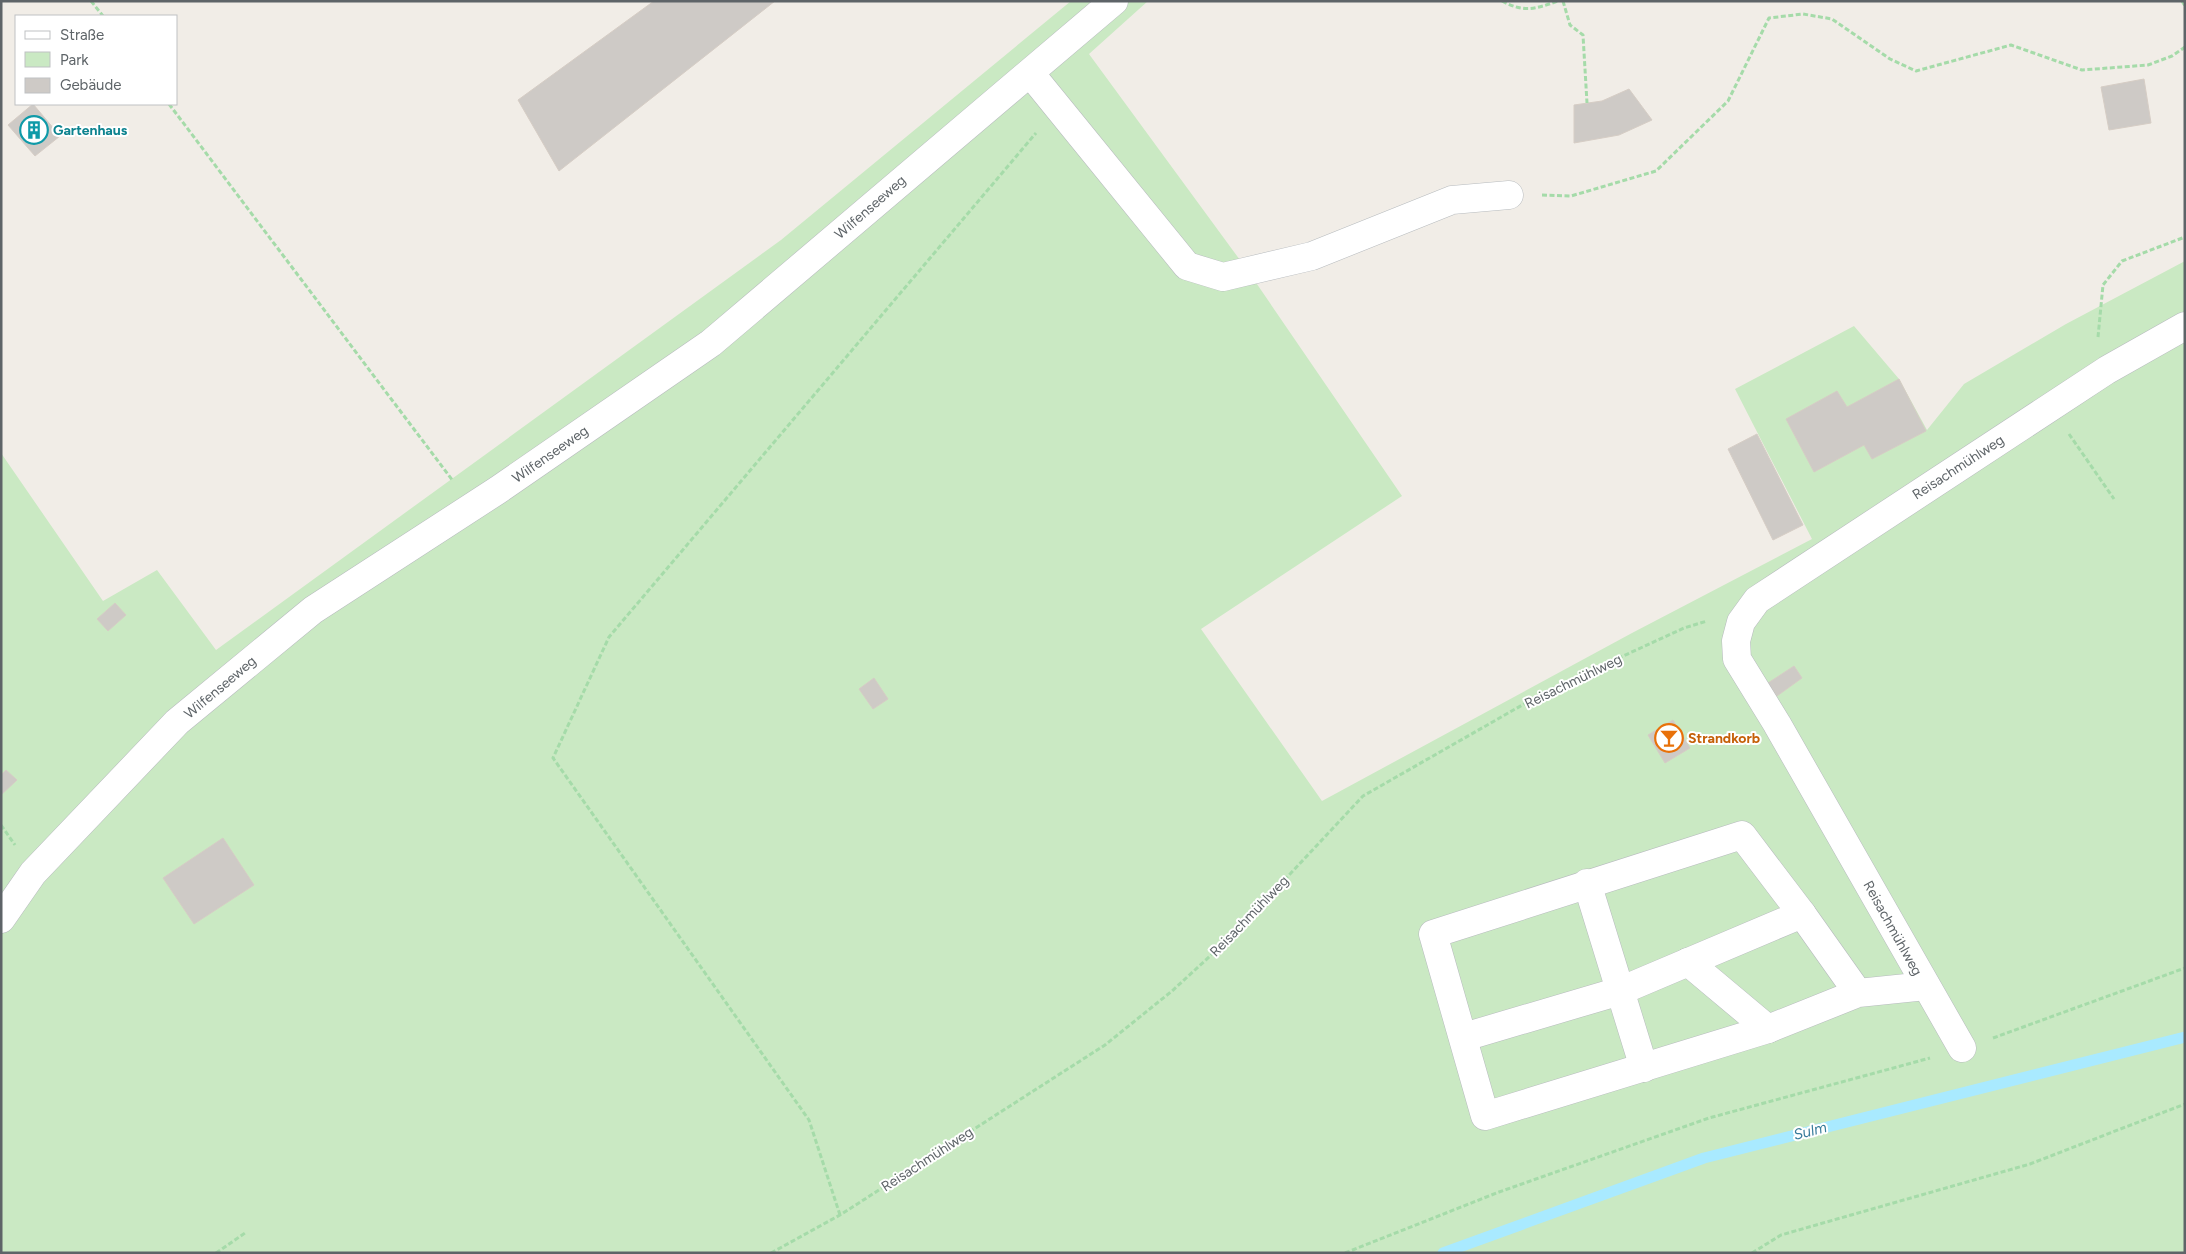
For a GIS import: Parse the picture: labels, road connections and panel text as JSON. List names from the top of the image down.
{
  "streets": {
    "street": ["Wilfenseeweg", "Reisachmühlweg"]
  },
  "water": ["Sulm"],
  "places": {
    "building": ["Gartenhaus"],
    "bar": ["Strandkorb"]
  },
  "legend": ["Straße", "Park", "Gebäude"]
}
